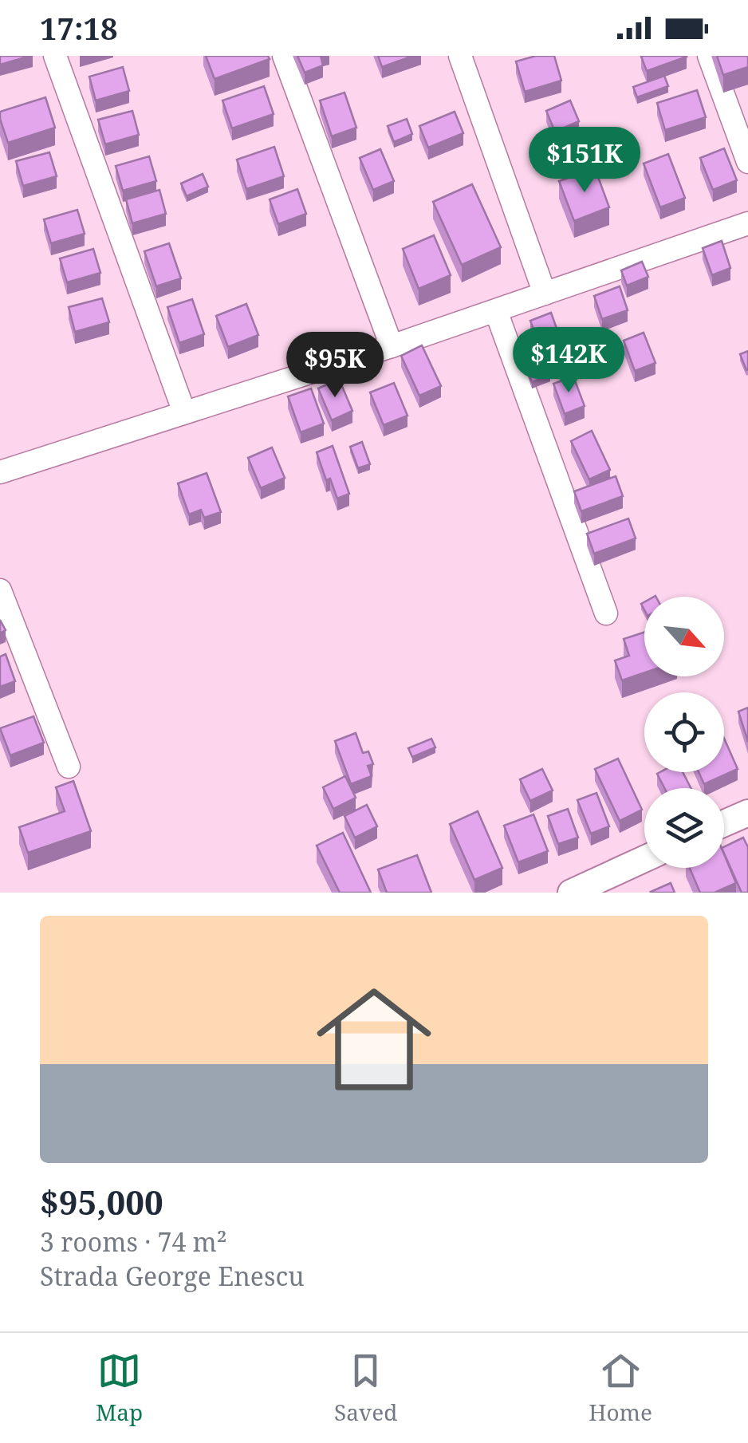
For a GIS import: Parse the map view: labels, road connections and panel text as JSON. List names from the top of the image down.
{
  "north": "bottom right",
  "page": {
    "status": "17:18",
    "price": ["$151K", "$142K", "$95K"],
    "list": [
      {
        "name": "$95,000",
        "note": "3 rooms · 74 m² · Strada George Enescu"
      }
    ],
    "tabs": ["Map", "Saved", "Home"]
  }
}
